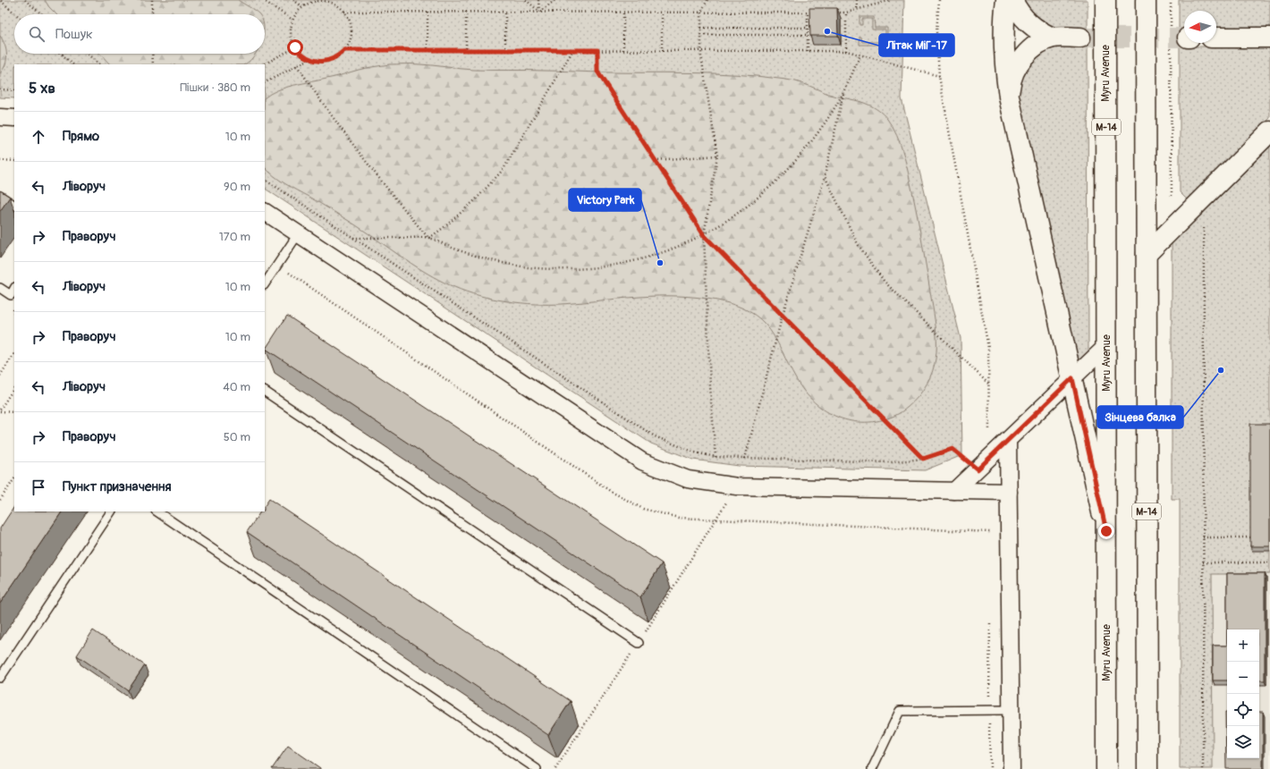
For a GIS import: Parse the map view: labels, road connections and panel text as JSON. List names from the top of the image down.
{
  "streets": {
    "main road": ["Myru Avenue", "М-14"]
  },
  "places": ["Літак МіГ-17", "Victory Park", "Зінцева балка"],
  "north": "left",
  "page": {
    "search": "Пошук",
    "heading": ["5 хв", "Пішки · 380 m"],
    "list": [
      ["Прямо", "10 m"],
      ["Ліворуч", "90 m"],
      ["Праворуч", "170 m"],
      ["Ліворуч", "10 m"],
      ["Праворуч", "10 m"],
      ["Ліворуч", "40 m"],
      ["Праворуч", "50 m"],
      "Пункт призначення"
    ],
    "map_buttons": ["+", "−"]
  }
}
